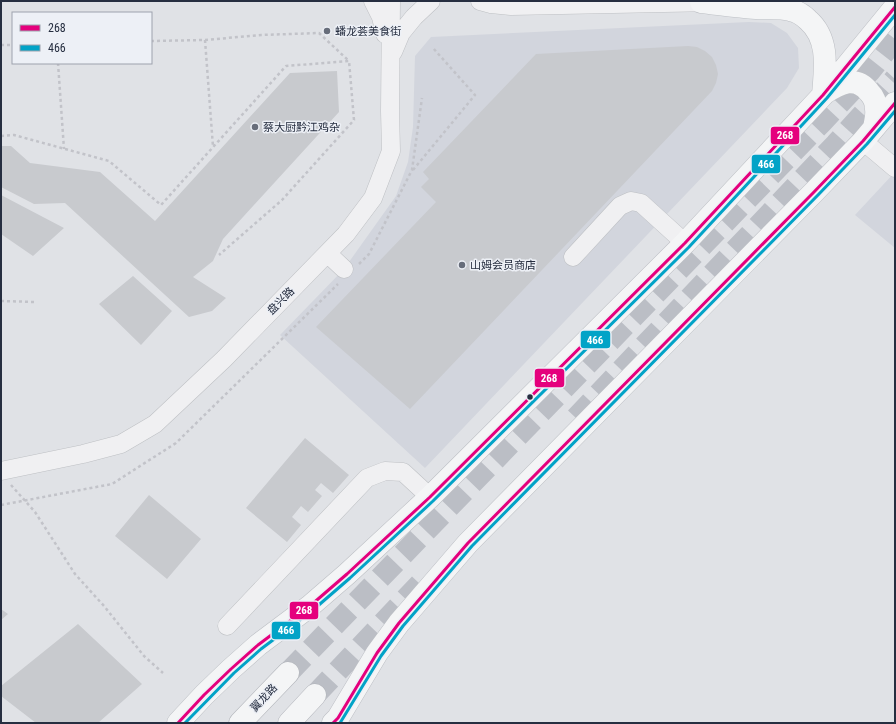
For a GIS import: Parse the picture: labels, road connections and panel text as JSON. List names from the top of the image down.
{
  "streets": {
    "main road": ["翼龙路"],
    "street": ["盘兴路"]
  },
  "places": ["蟠龙荟美食街", "蔡大厨黔江鸡杂", "山姆会员商店"],
  "lines": ["transit line 268", "transit line 466"],
  "legend": ["268", "466"]
}
